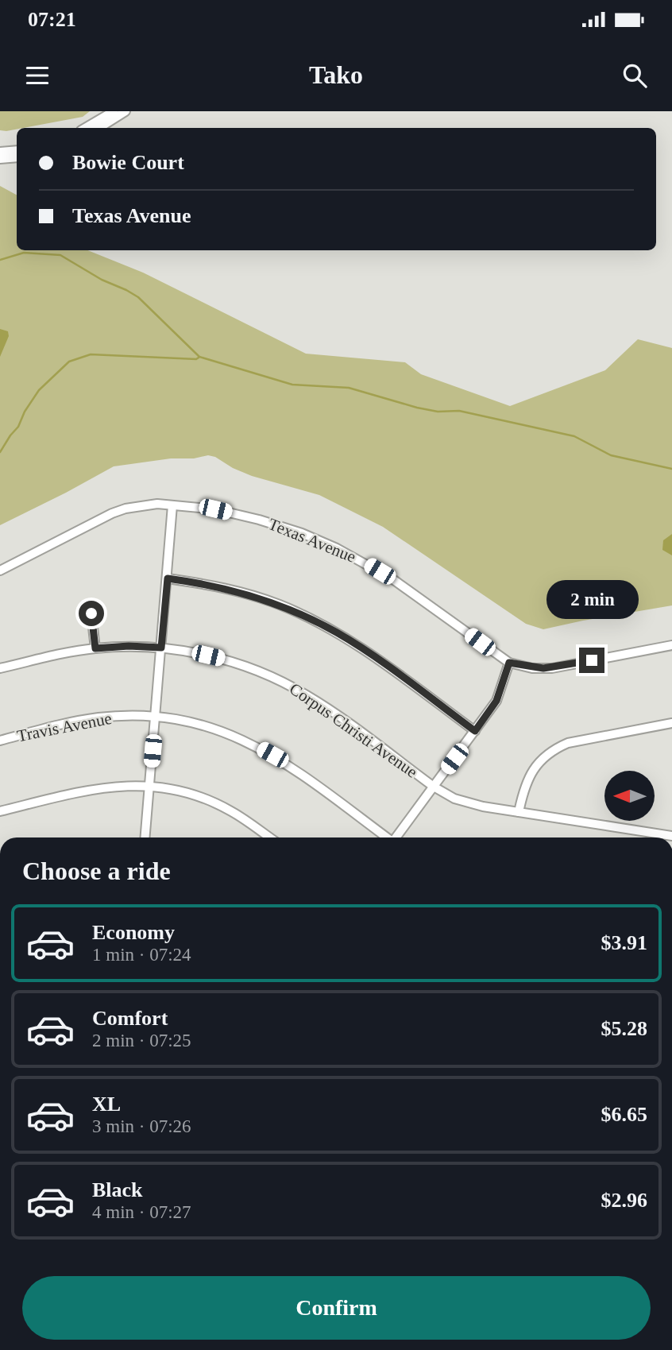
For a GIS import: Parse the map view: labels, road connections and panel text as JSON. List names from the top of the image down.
{
  "streets": {
    "street": ["Texas Avenue", "Travis Avenue", "Corpus Christi Avenue"]
  },
  "north": "left",
  "page": {
    "status": "07:21",
    "header": "Tako",
    "banner": ["Bowie Court", "Texas Avenue"],
    "bubble": "2 min",
    "heading": "Choose a ride",
    "list": [
      {
        "name": "Economy",
        "note": "1 min · 07:24",
        "value": "$3.91"
      },
      {
        "name": "Comfort",
        "note": "2 min · 07:25",
        "value": "$5.28"
      },
      {
        "name": "XL",
        "note": "3 min · 07:26",
        "value": "$6.65"
      },
      {
        "name": "Black",
        "note": "4 min · 07:27",
        "value": "$2.96"
      }
    ],
    "buttons": "Confirm"
  }
}
